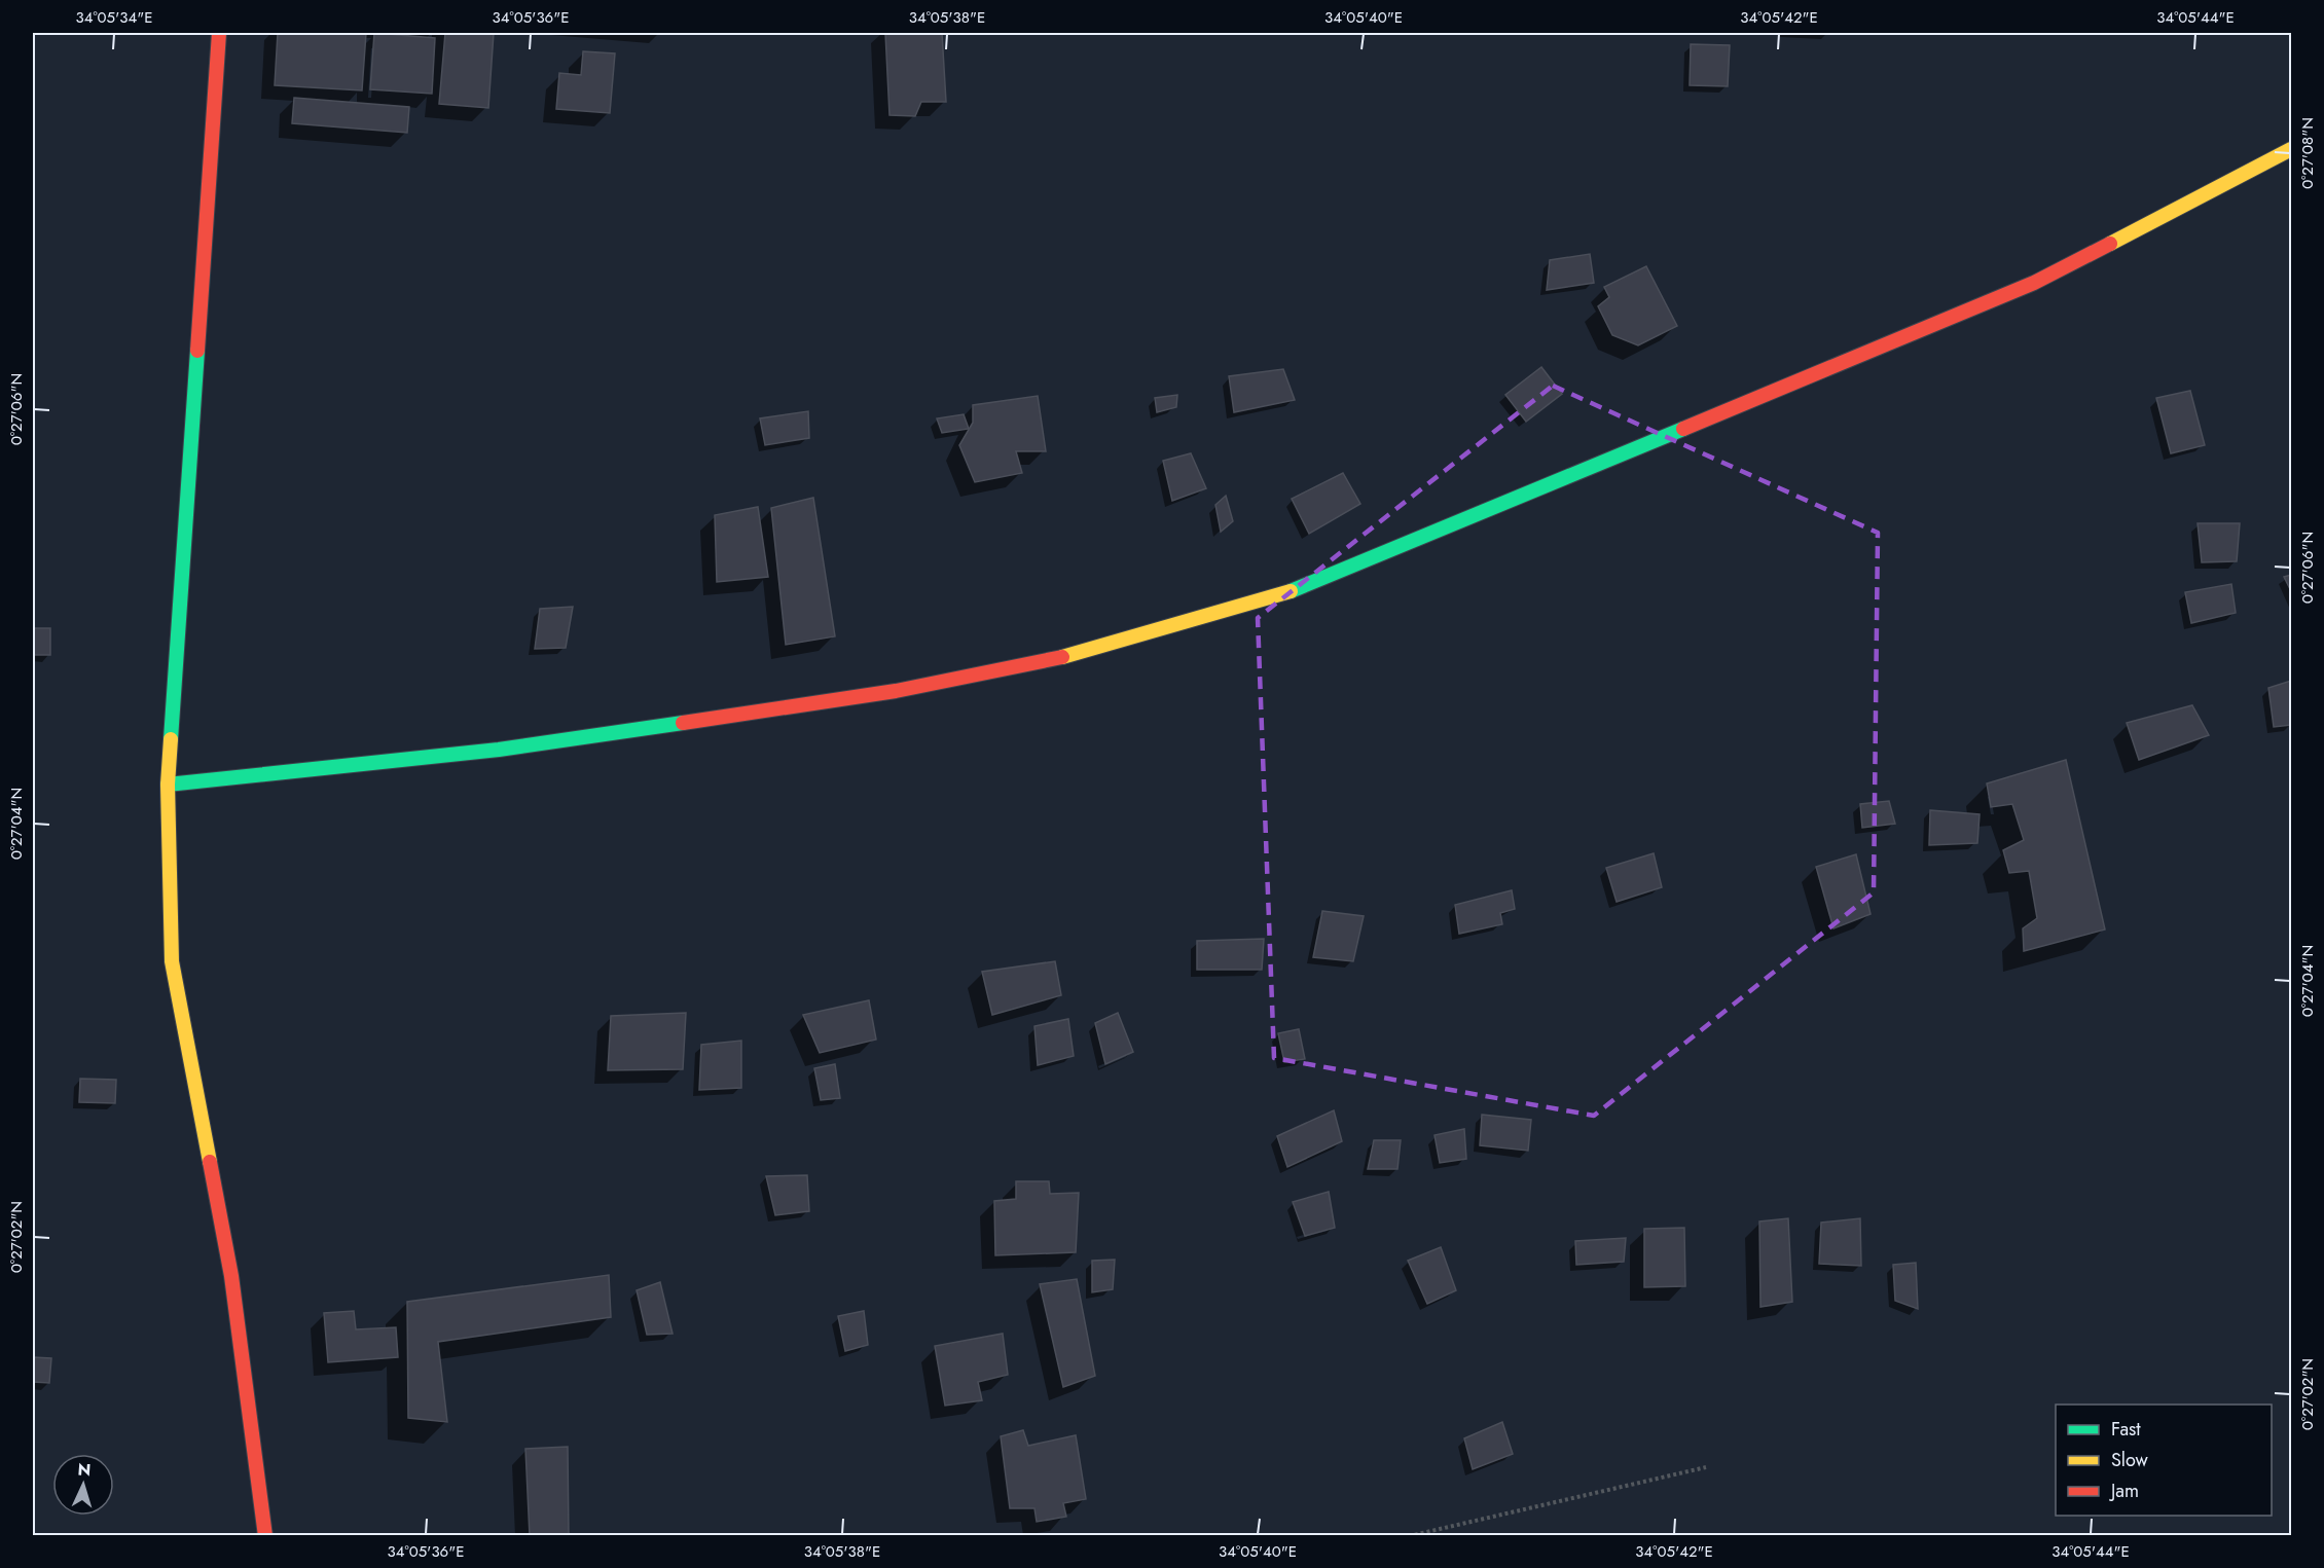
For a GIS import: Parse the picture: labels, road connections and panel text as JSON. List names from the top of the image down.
{
  "legend": ["Fast", "Slow", "Jam"],
  "north": "top",
  "coordinates": [
    "34°05'34\"E",
    "34°05'36\"E",
    "34°05'38\"E",
    "34°05'40\"E",
    "34°05'42\"E",
    "34°05'44\"E",
    "0°27'08\"N",
    "0°27'06\"N",
    "0°27'04\"N",
    "0°27'02\"N"
  ]
}
